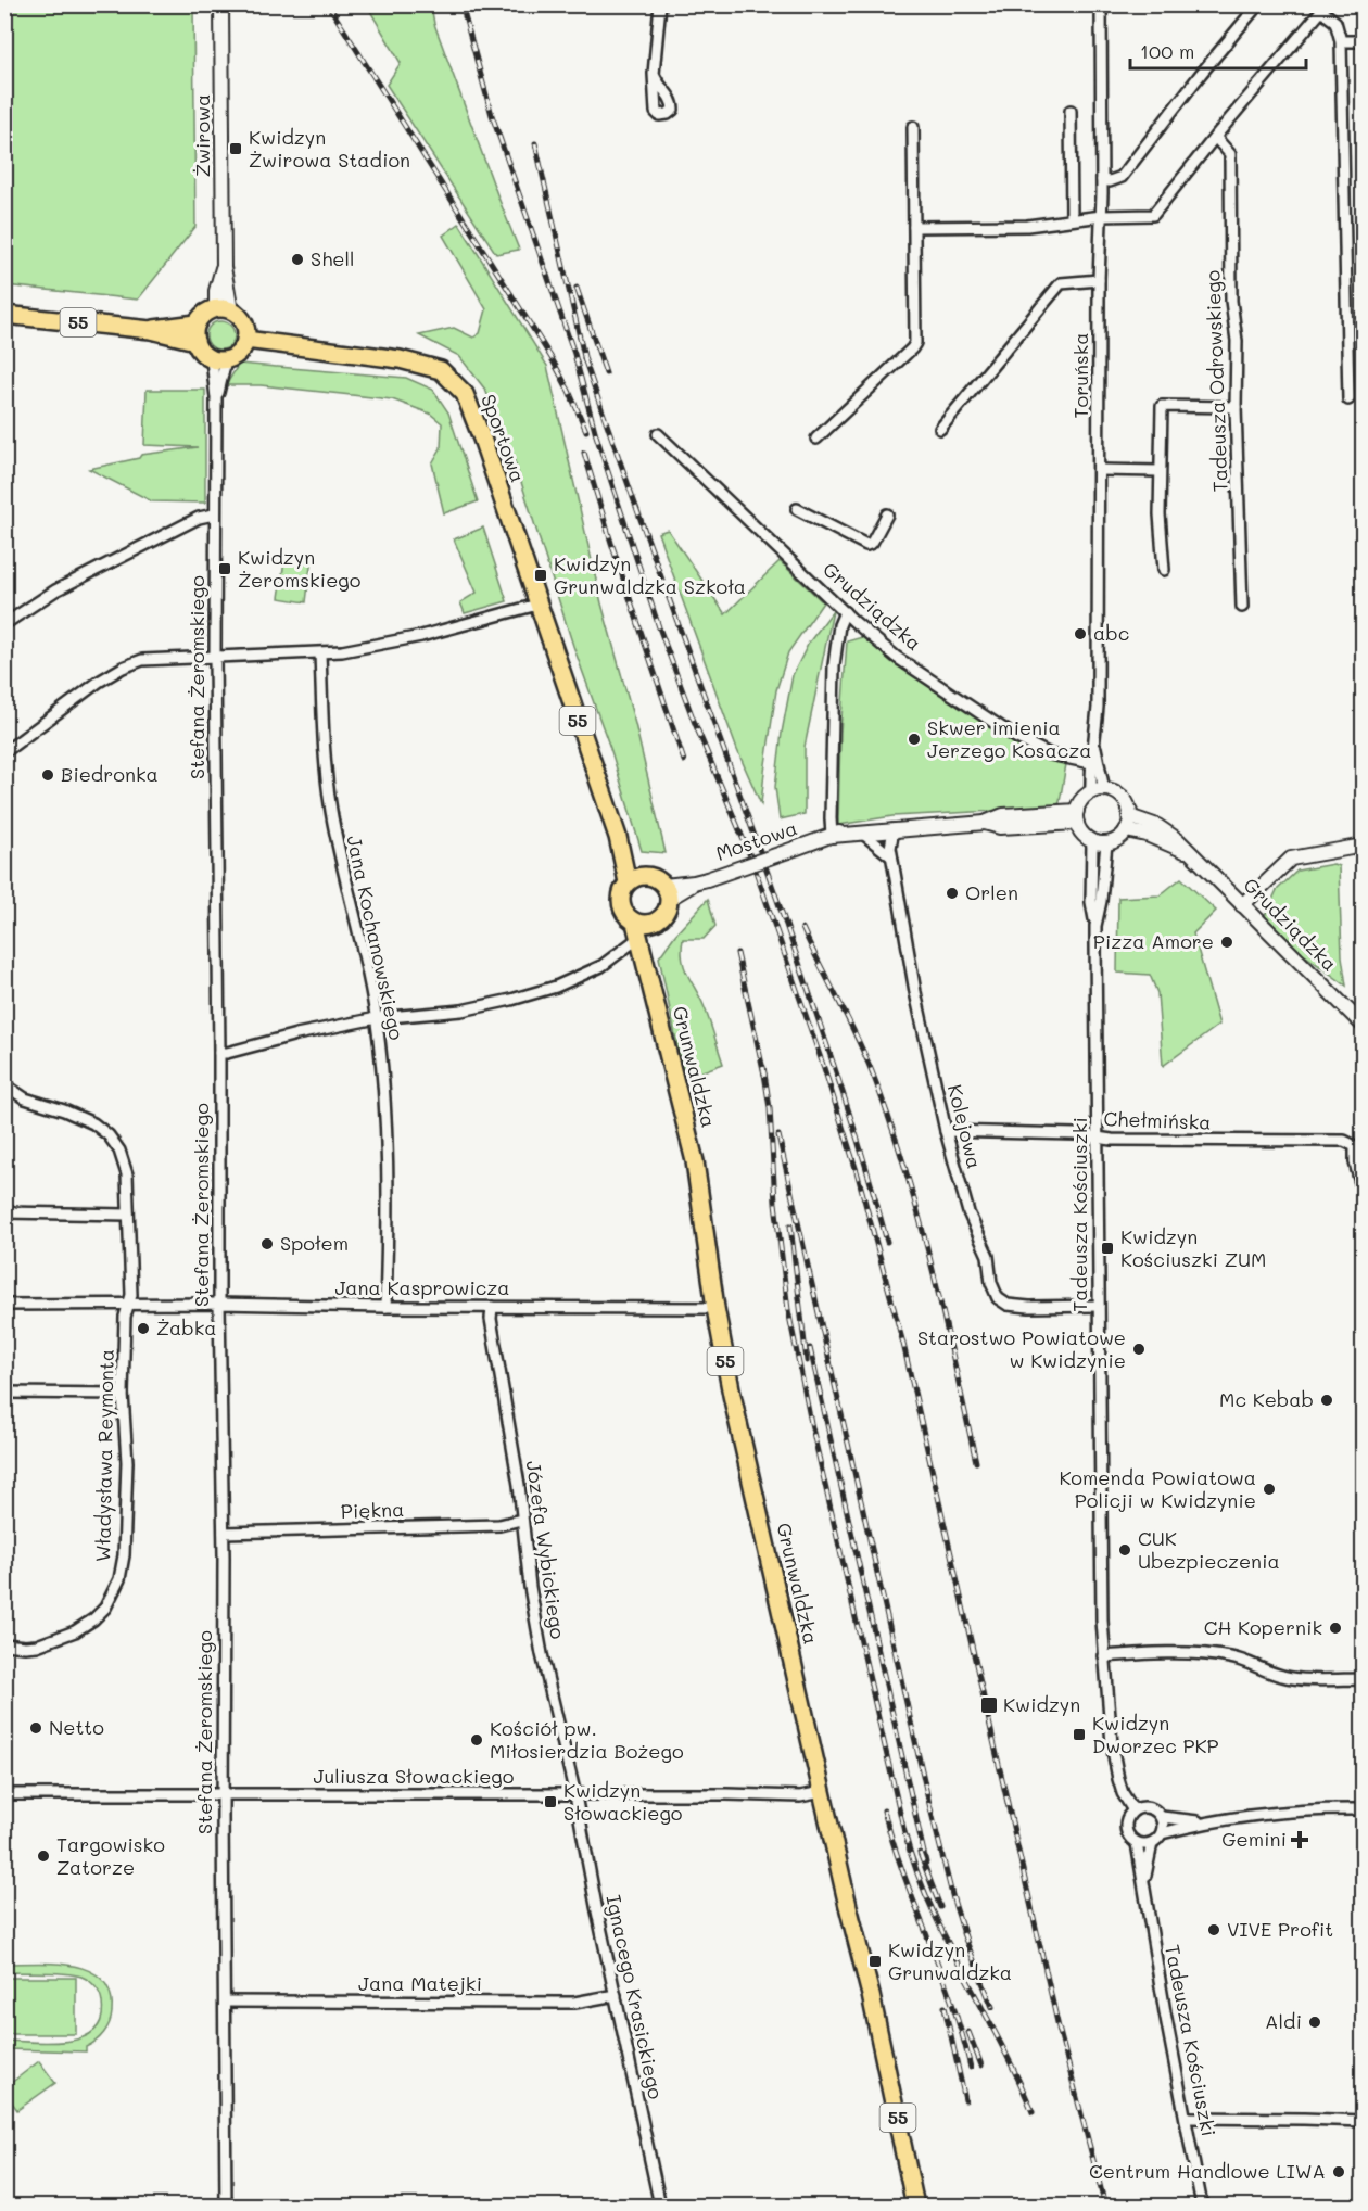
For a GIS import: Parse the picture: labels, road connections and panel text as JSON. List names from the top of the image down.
{
  "streets": {
    "main road": ["55", "Sportowa", "Grunwaldzka"],
    "street": [
      "Żwirowa",
      "Toruńska",
      "Tadeusza Odrowskiego",
      "Grudziądzka",
      "Stefana Żeromskiego",
      "Mostowa",
      "Jana Kochanowskiego",
      "Chełmińska",
      "Kolejowa",
      "Tadeusza Kościuszki",
      "Jana Kasprowicza",
      "Władysława Reymonta",
      "Piękna",
      "Józefa Wybickiego",
      "Juliusza Słowackiego",
      "Jana Matejki",
      "Ignacego Krasickiego"
    ]
  },
  "crossings": [
    ["Żwirowa", "55"],
    ["Żwirowa", "Sportowa"],
    ["Żwirowa", "Stefana Żeromskiego"],
    ["55", "Sportowa"],
    ["55", "Stefana Żeromskiego"],
    ["55", "Mostowa"],
    ["55", "Grunwaldzka"],
    ["Toruńska", "Grudziądzka"],
    ["Toruńska", "Mostowa"],
    ["Toruńska", "Tadeusza Kościuszki"],
    ["Sportowa", "Stefana Żeromskiego"],
    ["Grudziądzka", "Mostowa"],
    ["Grudziądzka", "Tadeusza Kościuszki"],
    ["Stefana Żeromskiego", "Jana Kasprowicza"],
    ["Stefana Żeromskiego", "Piękna"],
    ["Stefana Żeromskiego", "Juliusza Słowackiego"],
    ["Stefana Żeromskiego", "Jana Matejki"],
    ["Mostowa", "Grunwaldzka"],
    ["Mostowa", "Kolejowa"],
    ["Mostowa", "Tadeusza Kościuszki"],
    ["Jana Kochanowskiego", "Jana Kasprowicza"],
    ["Grunwaldzka", "Jana Kasprowicza"],
    ["Grunwaldzka", "Juliusza Słowackiego"],
    ["Chełmińska", "Kolejowa"],
    ["Chełmińska", "Tadeusza Kościuszki"],
    ["Kolejowa", "Tadeusza Kościuszki"],
    ["Jana Kasprowicza", "Władysława Reymonta"],
    ["Jana Kasprowicza", "Józefa Wybickiego"],
    ["Piękna", "Józefa Wybickiego"],
    ["Józefa Wybickiego", "Juliusza Słowackiego"],
    ["Józefa Wybickiego", "Ignacego Krasickiego"],
    ["Juliusza Słowackiego", "Ignacego Krasickiego"],
    ["Jana Matejki", "Ignacego Krasickiego"]
  ],
  "places": {
    "transit": [
      "Kwidzyn Żwirowa Stadion",
      "Kwidzyn Żeromskiego",
      "Kwidzyn Grunwaldzka Szkoła",
      "Kwidzyn Kościuszki ZUM",
      "Kwidzyn",
      "Kwidzyn Dworzec PKP",
      "Kwidzyn Słowackiego",
      "Kwidzyn Grunwaldzka"
    ],
    "other": [
      "Shell",
      "abc",
      "Skwer imienia Jerzego Kosacza",
      "Biedronka",
      "Orlen",
      "Pizza Amore",
      "Społem",
      "Żabka",
      "Starostwo Powiatowe w Kwidzynie",
      "Mc Kebab",
      "Komenda Powiatowa Policji w Kwidzynie",
      "CUK Ubezpieczenia",
      "CH Kopernik",
      "Netto",
      "Kościół pw. Miłosierdzia Bożego",
      "Targowisko Zatorze",
      "VIVE Profit",
      "Aldi",
      "Centrum Handlowe LIWA"
    ],
    "health": ["Gemini"]
  },
  "scale_bar": "100 m"
}
